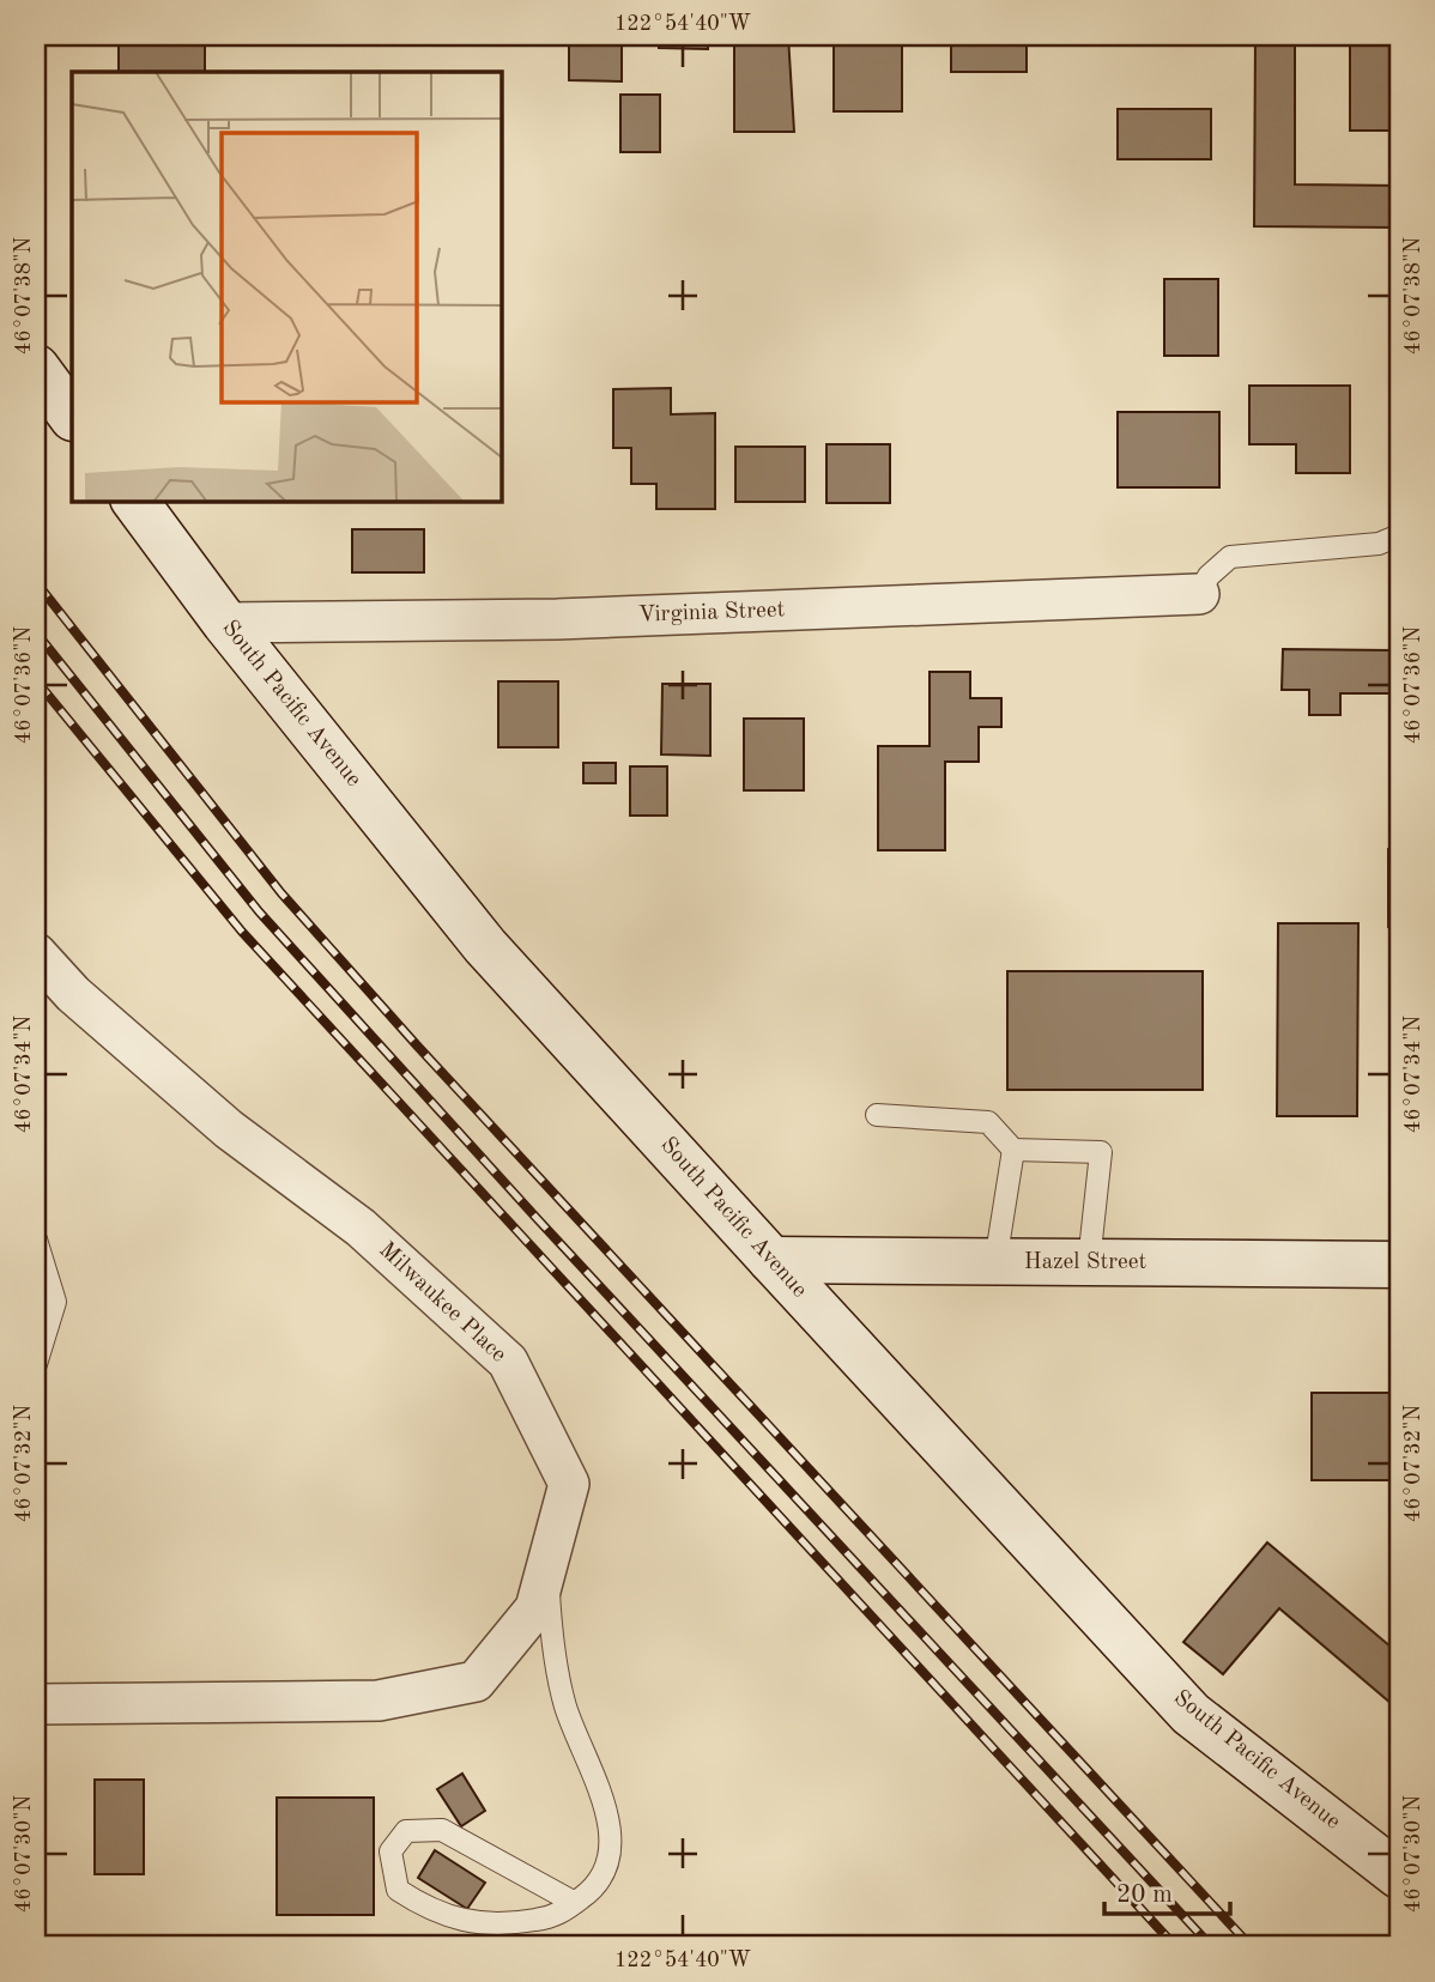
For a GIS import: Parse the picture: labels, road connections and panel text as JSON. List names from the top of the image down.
{
  "streets": {
    "street": [
      "Virginia Street",
      "South Pacific Avenue",
      "Hazel Street",
      "Milwaukee Place"
    ]
  },
  "crossings": [
    ["Virginia Street", "South Pacific Avenue"],
    ["South Pacific Avenue", "Hazel Street"]
  ],
  "scale_bar": "20 m",
  "coordinates": [
    "122°54'40\"W",
    "46°07'38\"N",
    "46°07'36\"N",
    "46°07'34\"N",
    "46°07'32\"N",
    "46°07'30\"N"
  ]
}
